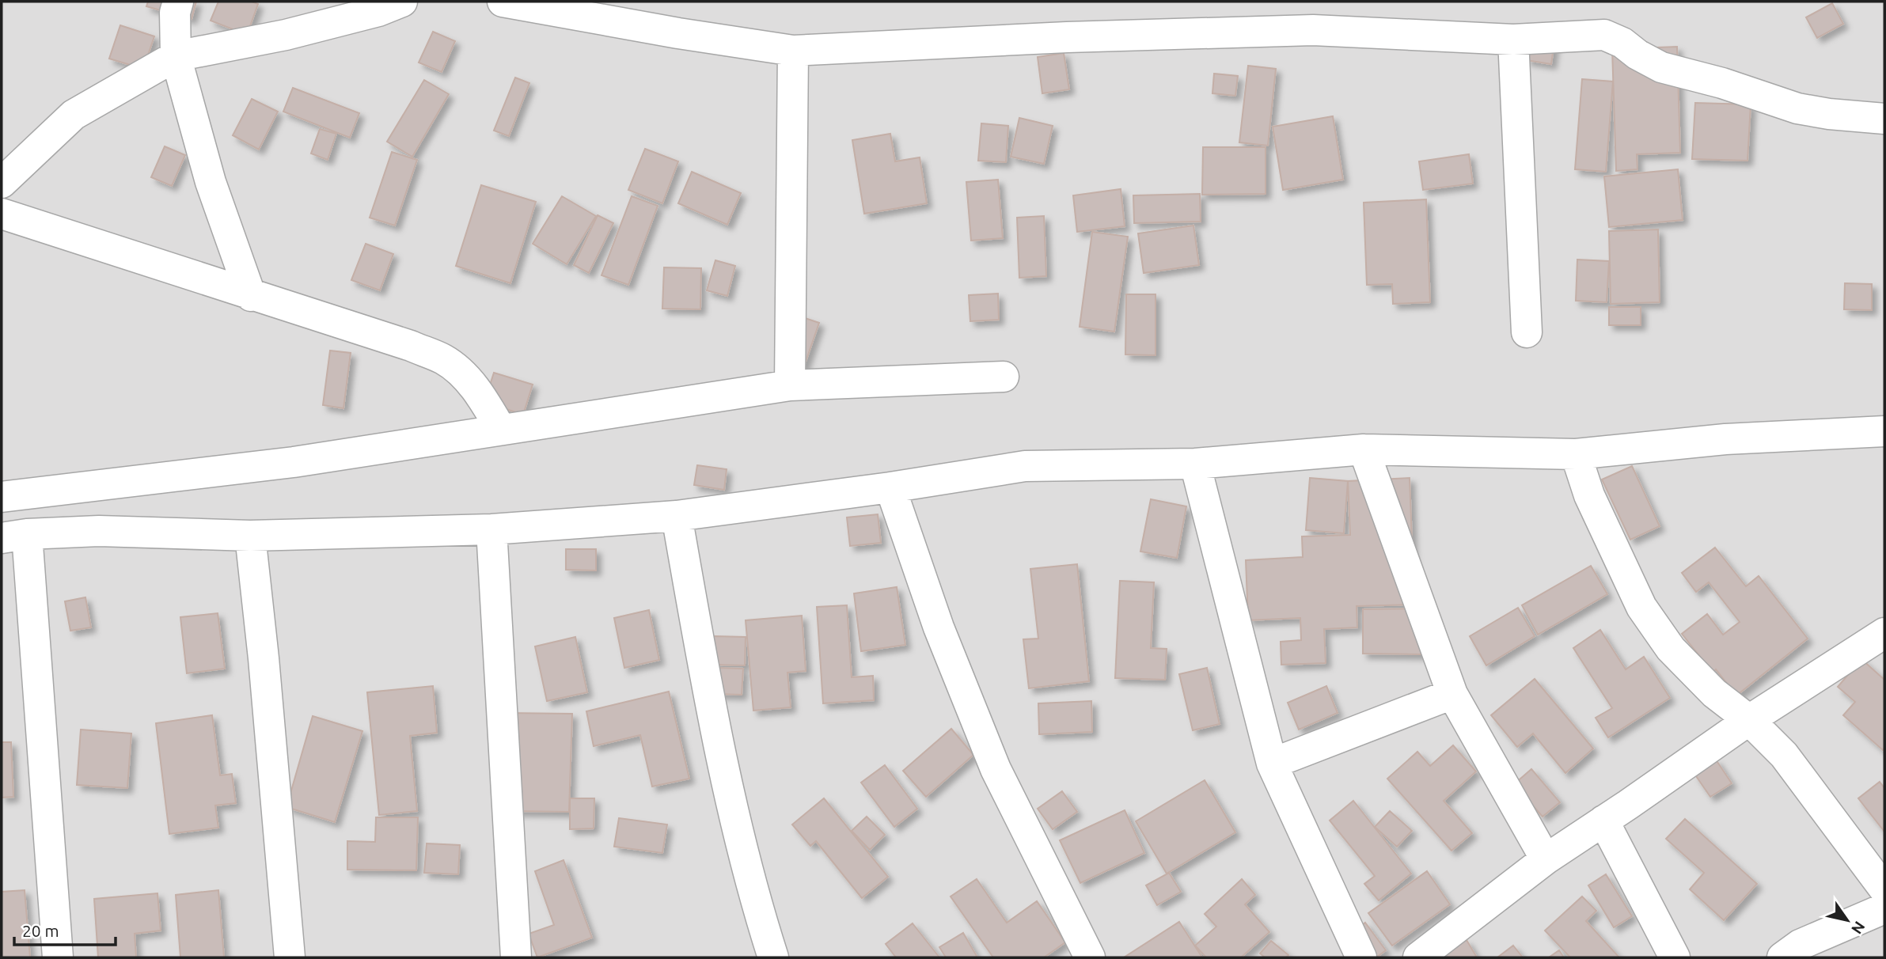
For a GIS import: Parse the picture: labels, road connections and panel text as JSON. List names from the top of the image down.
{
  "scale_bar": "20 m",
  "north": "bottom right"
}
